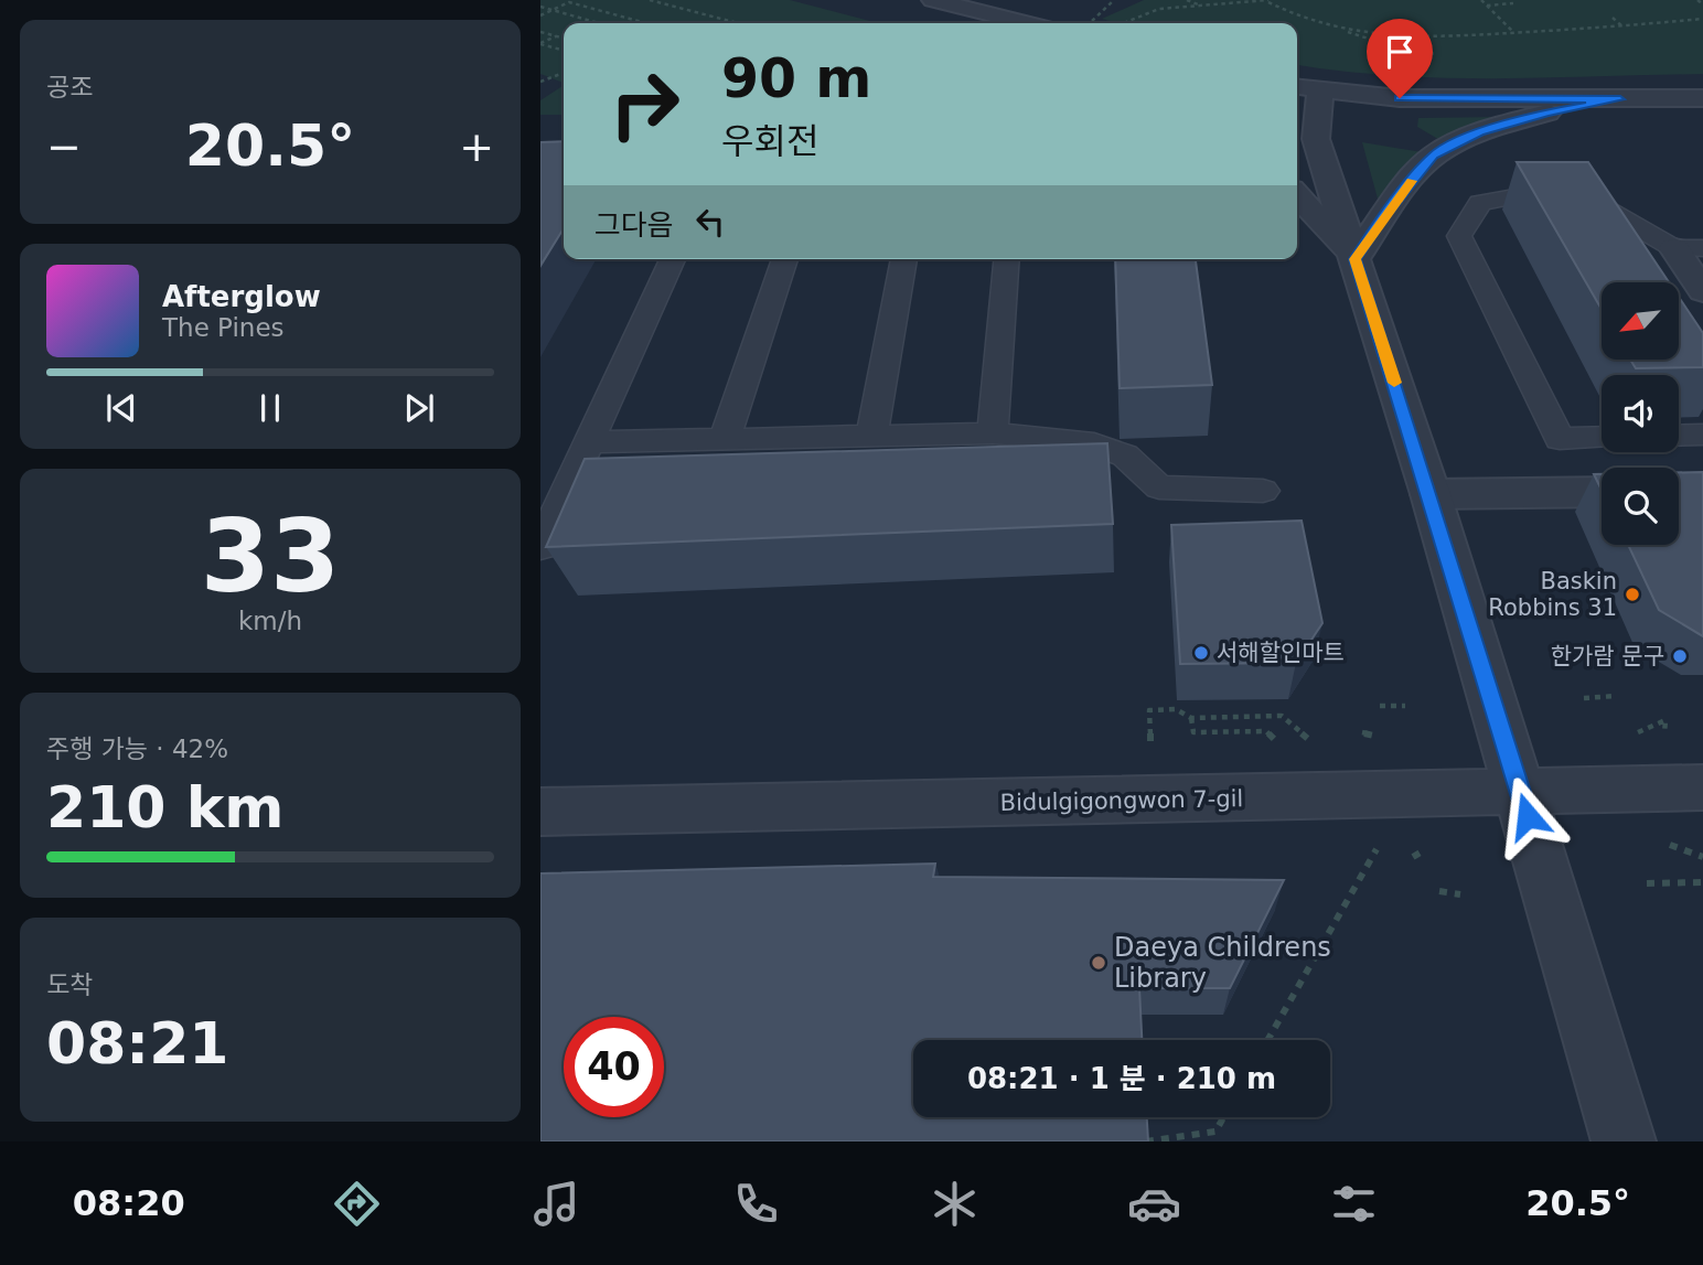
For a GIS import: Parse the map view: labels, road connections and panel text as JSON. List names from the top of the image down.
{
  "streets": {
    "street": ["Bidulgigongwon 7-gil"]
  },
  "places": [
    "Baskin Robbins 31",
    "서해할인마트",
    "한가람 문구",
    "Daeya Childrens Library"
  ],
  "north": "bottom left",
  "page": {
    "tile": [
      "공조",
      ["33", "km/h"],
      ["주행 가능 · 42%", "210 km"],
      ["도착", "08:21"]
    ],
    "turn": ["90 m", "우회전"],
    "heat": ["−", "20.5°", "+"],
    "then": "그다음",
    "song": ["Afterglow", "The Pines"],
    "limit": "40",
    "trip": "08:21 · 1 분 · 210 m",
    "tabs": ["08:20", "20.5°"]
  }
}
